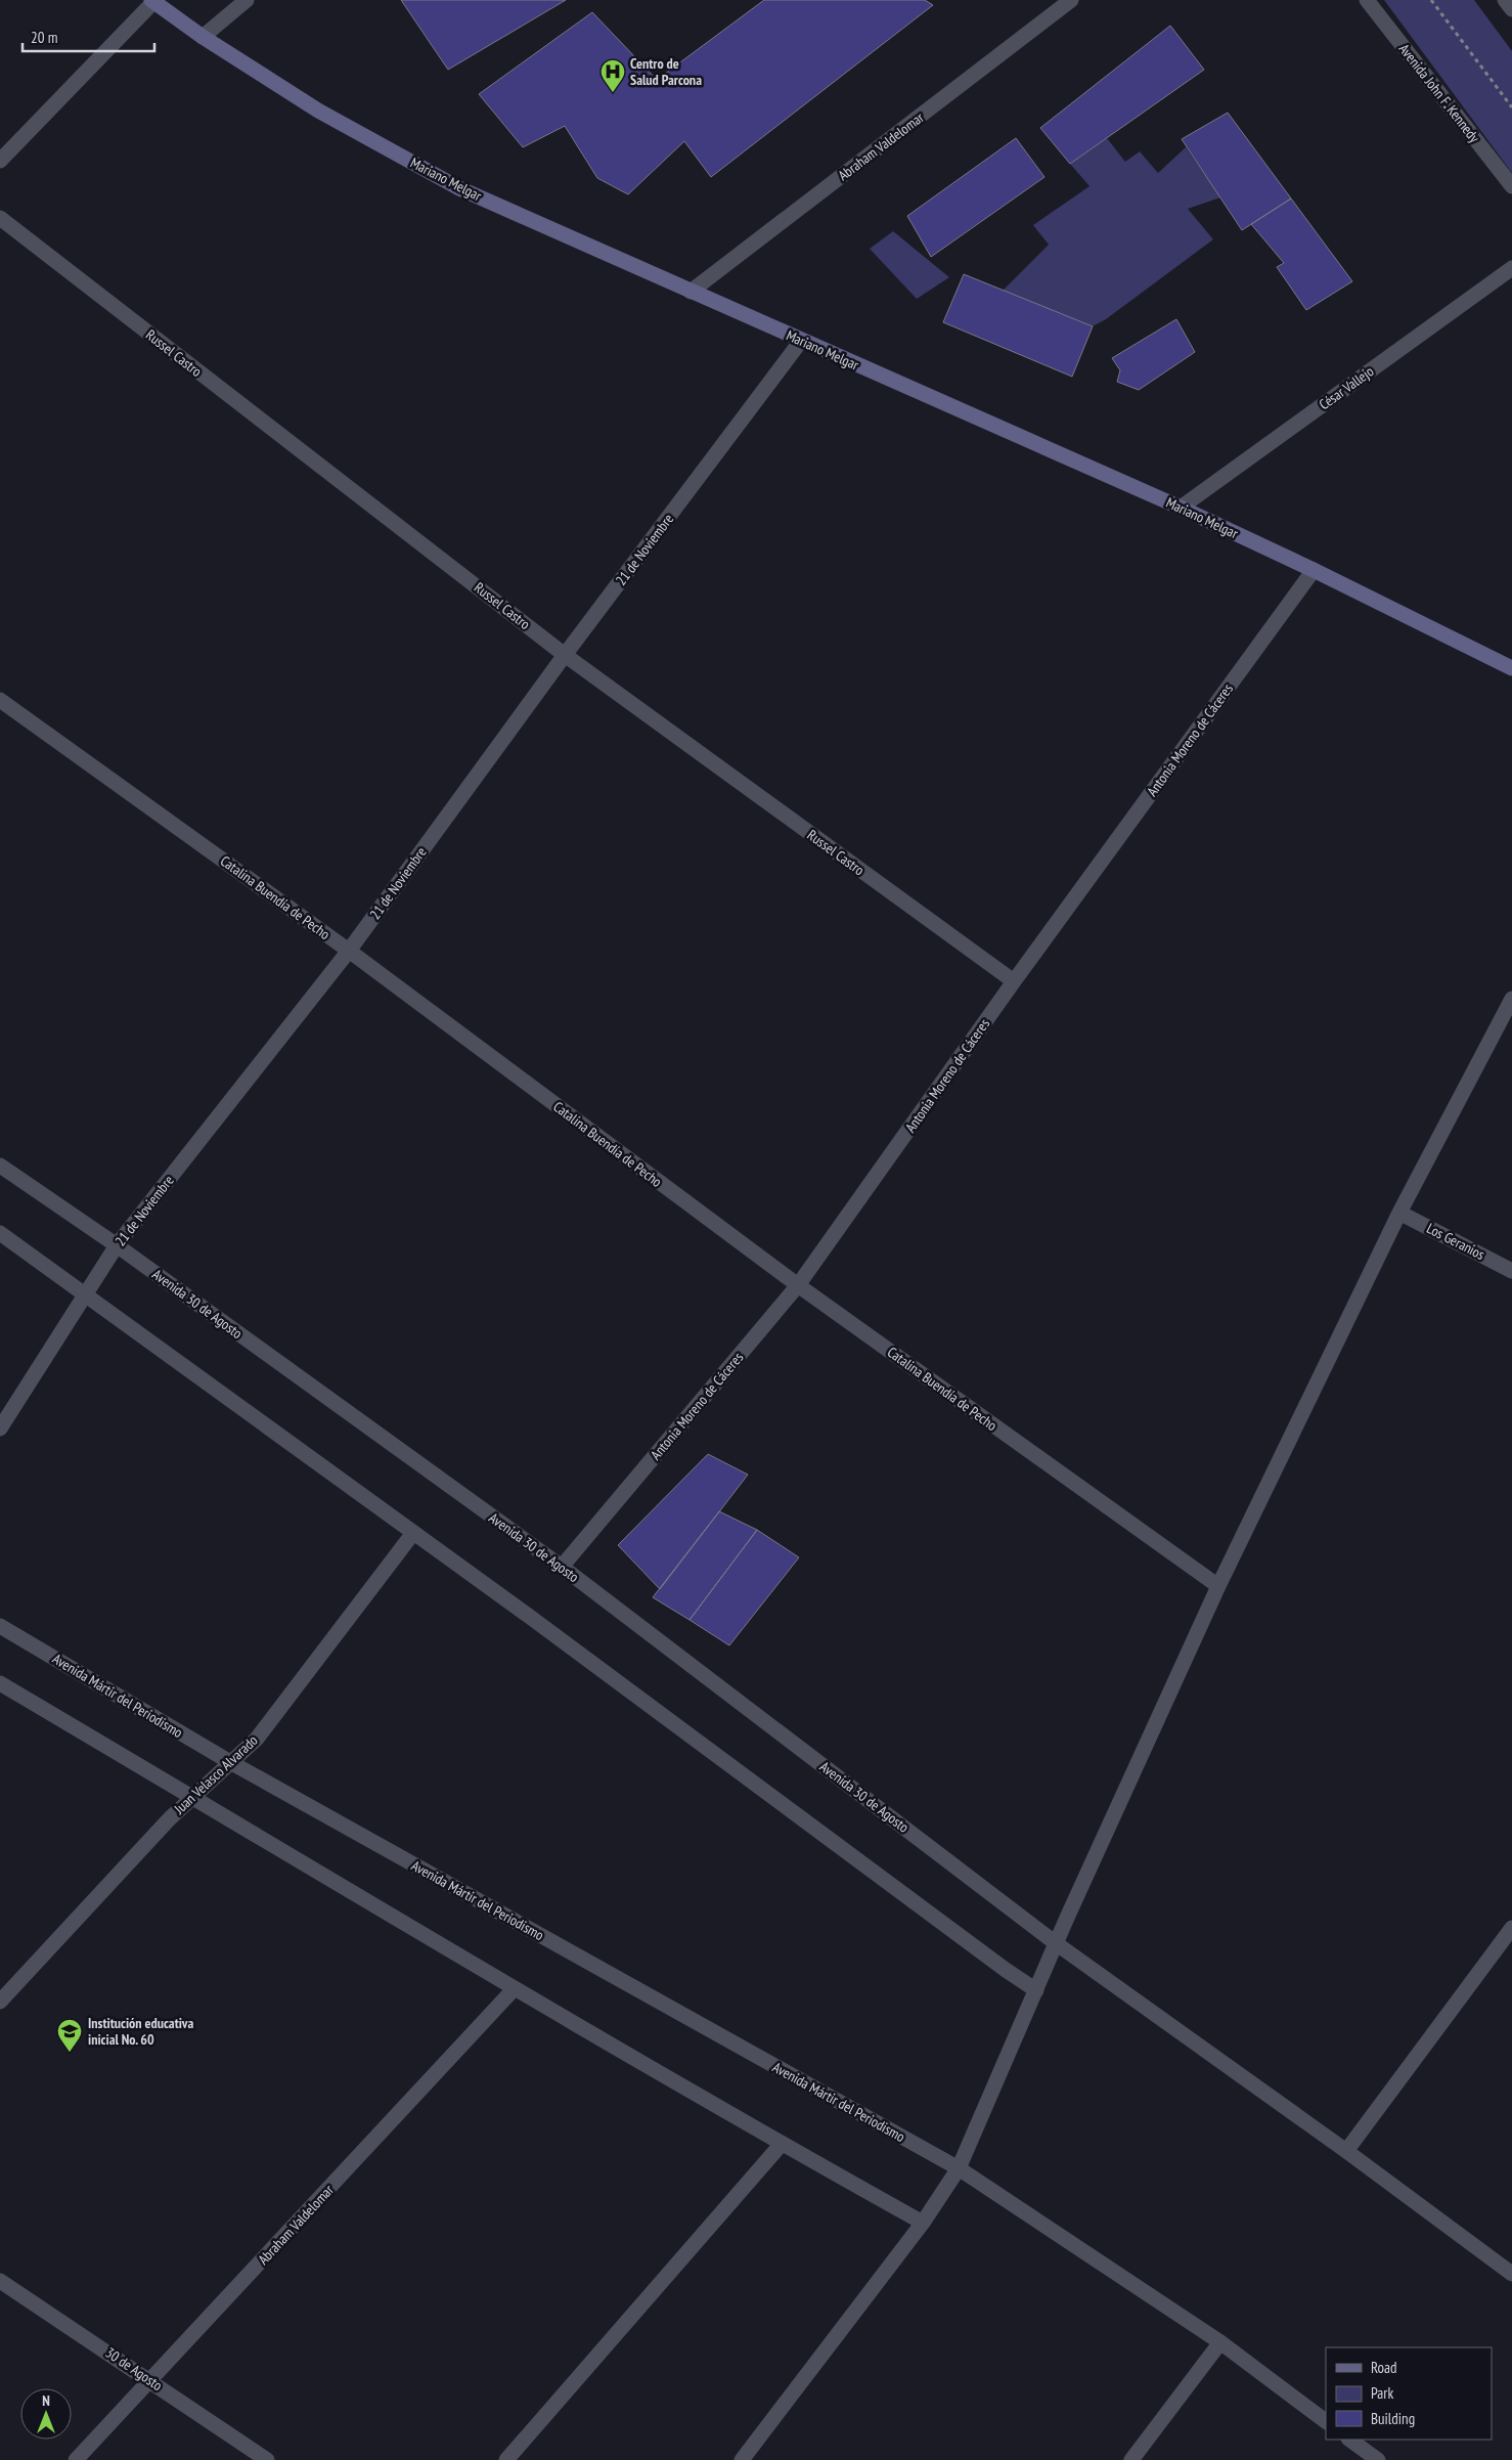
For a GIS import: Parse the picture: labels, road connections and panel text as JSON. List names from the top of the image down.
{
  "streets": {
    "main road": ["Mariano Melgar"],
    "street": [
      "Avenida John F. Kennedy",
      "Abraham Valdelomar",
      "Russel Castro",
      "César Vallejo",
      "21 de Noviembre",
      "Antonia Moreno de Cáceres",
      "Catalina Buendía de Pecho",
      "Los Geranios",
      "Avenida 30 de Agosto",
      "Avenida Mártir del Periodismo",
      "Juan Velasco Alvarado",
      "30 de Agosto"
    ]
  },
  "crossings": [
    ["Abraham Valdelomar", "Mariano Melgar"],
    ["Abraham Valdelomar", "30 de Agosto"],
    ["Mariano Melgar", "César Vallejo"],
    ["Mariano Melgar", "21 de Noviembre"],
    ["Mariano Melgar", "Antonia Moreno de Cáceres"],
    ["Russel Castro", "21 de Noviembre"],
    ["Russel Castro", "Antonia Moreno de Cáceres"],
    ["21 de Noviembre", "Catalina Buendía de Pecho"],
    ["21 de Noviembre", "Avenida 30 de Agosto"],
    ["Antonia Moreno de Cáceres", "Catalina Buendía de Pecho"],
    ["Antonia Moreno de Cáceres", "Avenida 30 de Agosto"],
    ["Avenida Mártir del Periodismo", "Juan Velasco Alvarado"]
  ],
  "places": {
    "hospital": ["Centro de Salud Parcona"],
    "school or university": ["Institución educativa inicial No. 60"]
  },
  "legend": ["Road", "Park", "Building"],
  "scale_bar": "20 m",
  "north": "top"
}
